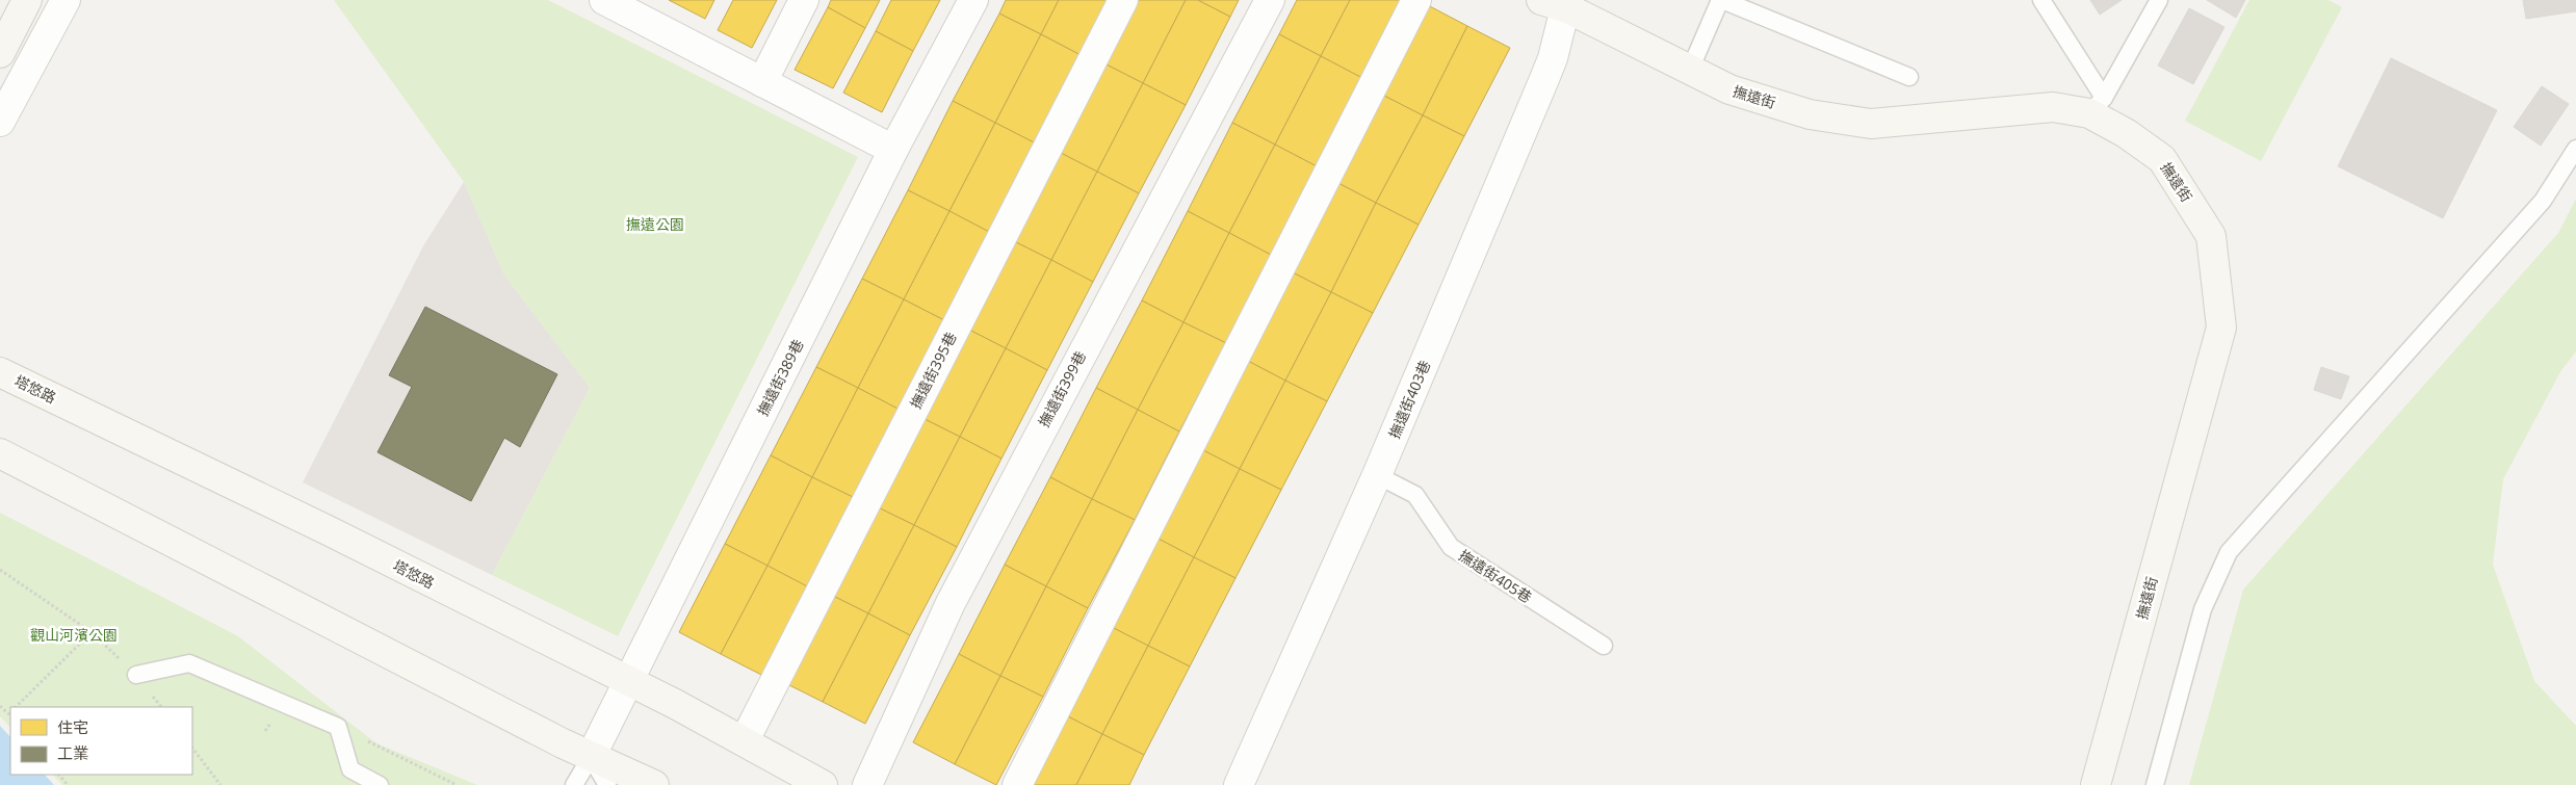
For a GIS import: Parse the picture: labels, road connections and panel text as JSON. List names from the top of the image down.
{
  "streets": {
    "main road": ["撫遠街", "塔悠路"],
    "street": [
      "撫遠街395巷",
      "撫遠街389巷",
      "撫遠街399巷",
      "撫遠街403巷"
    ],
    "lane": ["撫遠街405巷"]
  },
  "crossings": [
    ["撫遠街", "撫遠街403巷"],
    ["撫遠街395巷", "塔悠路"],
    ["撫遠街389巷", "塔悠路"],
    ["撫遠街403巷", "撫遠街405巷"]
  ],
  "parks": ["撫遠公園", "觀山河濱公園"],
  "legend": ["住宅", "工業"]
}
